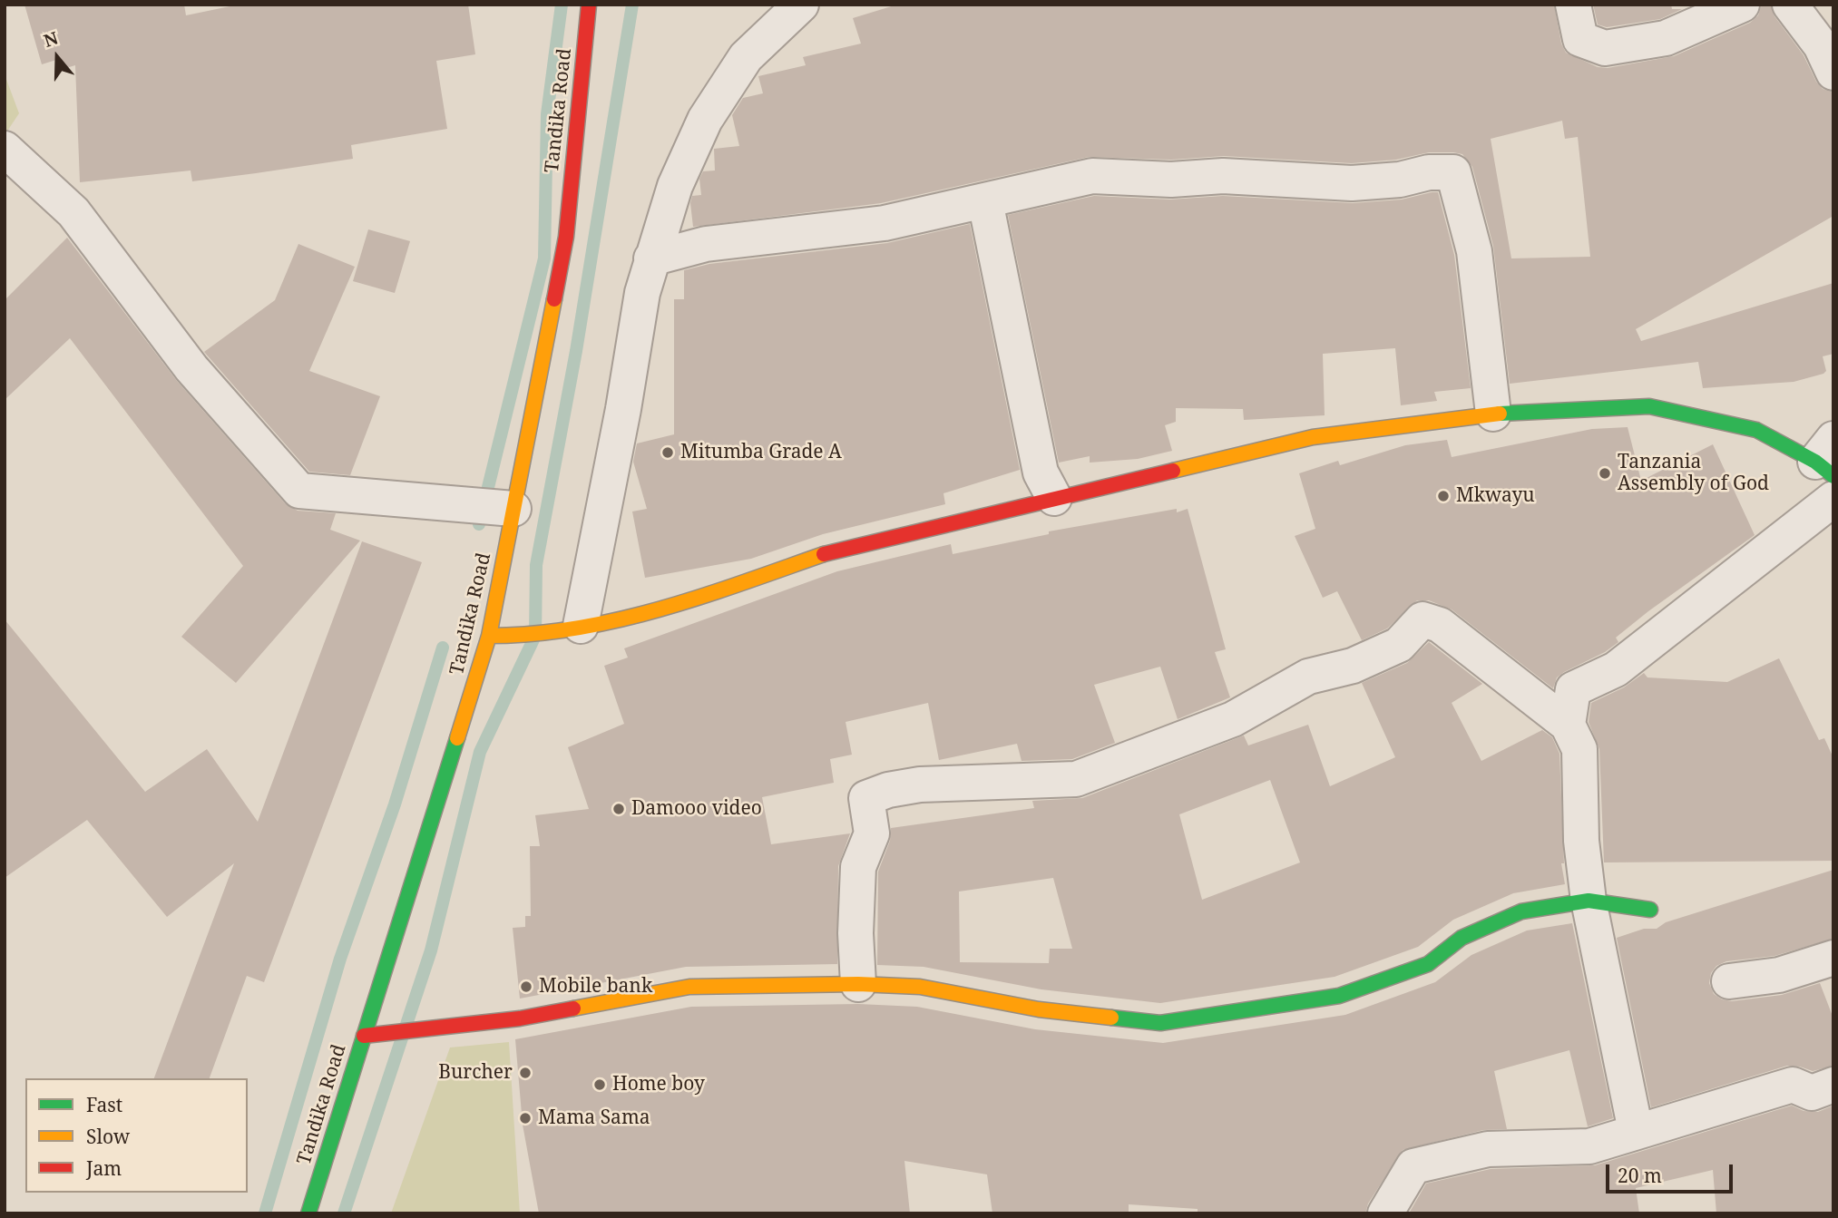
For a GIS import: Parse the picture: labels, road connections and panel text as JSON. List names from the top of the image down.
{
  "streets": {
    "street": ["Tandika Road"]
  },
  "places": [
    "Mitumba Grade A",
    "Tanzania Assembly of God",
    "Mkwayu",
    "Damooo video",
    "Mobile bank",
    "Burcher",
    "Home boy",
    "Mama Sama"
  ],
  "legend": ["Fast", "Slow", "Jam"],
  "scale_bar": "20 m",
  "north": "top"
}
